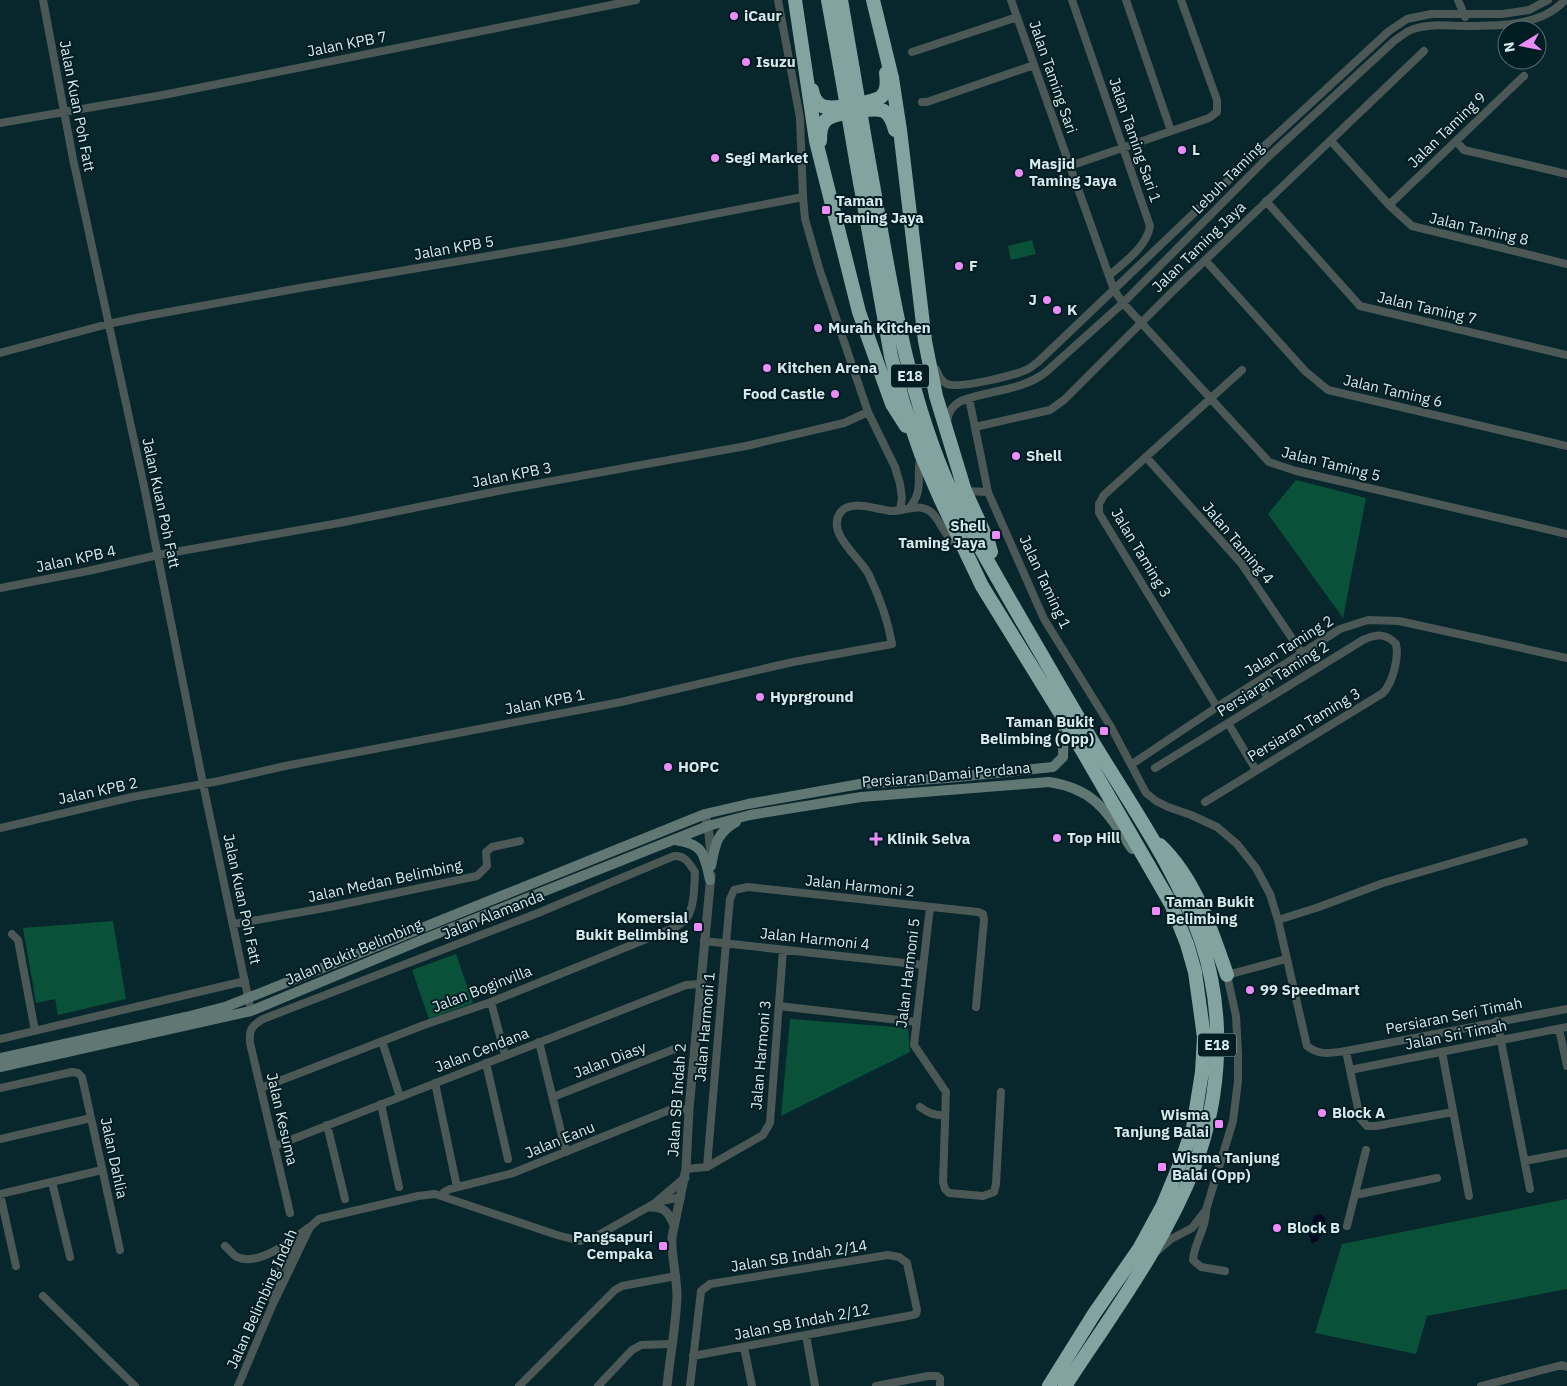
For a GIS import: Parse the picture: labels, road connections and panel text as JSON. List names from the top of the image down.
{
  "streets": {
    "highway": ["E18"],
    "main road": ["Persiaran Damai Perdana", "Jalan Bukit Belimbing"],
    "street": [
      "Jalan KPB 7",
      "Jalan Taming Sari",
      "Jalan Kuan Poh Fatt",
      "Jalan Taming 9",
      "Jalan Taming Sari 1",
      "Lebuh Taming",
      "Jalan Taming 8",
      "Jalan Taming Jaya",
      "Jalan KPB 5",
      "Jalan Taming 7",
      "Jalan Taming 6",
      "Jalan Taming 5",
      "Jalan KPB 3",
      "Jalan Taming 4",
      "Jalan Taming 3",
      "Jalan KPB 4",
      "Jalan Taming 1",
      "Jalan Taming 2",
      "Persiaran Taming 2",
      "Jalan KPB 1",
      "Persiaran Taming 3",
      "Jalan KPB 2",
      "Jalan Medan Belimbing",
      "Jalan Harmoni 2",
      "Jalan Alamanda",
      "Jalan Harmoni 4",
      "Jalan Harmoni 5",
      "Jalan Boginvilla",
      "Persiaran Seri Timah",
      "Jalan Harmoni 1",
      "Jalan Sri Timah",
      "Jalan Cendana",
      "Jalan Harmoni 3",
      "Jalan Diasy",
      "Jalan SB Indah 2",
      "Jalan Kesuma",
      "Jalan Eanu",
      "Jalan Dahlia",
      "Jalan SB Indah 2/14",
      "Jalan Belimbing Indah",
      "Jalan SB Indah 2/12"
    ]
  },
  "crossings": [
    ["Jalan KPB 7", "Jalan Kuan Poh Fatt"],
    ["Jalan Taming Sari", "Jalan Taming Sari 1"],
    ["Jalan Taming Sari", "Lebuh Taming"],
    ["Jalan Taming Sari", "Jalan Taming 5"],
    ["Jalan Kuan Poh Fatt", "Jalan KPB 5"],
    ["Jalan Kuan Poh Fatt", "Jalan KPB 3"],
    ["Jalan Kuan Poh Fatt", "Jalan KPB 4"],
    ["Jalan Kuan Poh Fatt", "Jalan KPB 1"],
    ["Jalan Kuan Poh Fatt", "Jalan KPB 2"],
    ["Jalan Kuan Poh Fatt", "Jalan Medan Belimbing"],
    ["Jalan Kuan Poh Fatt", "Jalan Bukit Belimbing"],
    ["Jalan Taming 9", "Jalan Taming 8"],
    ["Lebuh Taming", "Jalan Taming 5"],
    ["Lebuh Taming", "Jalan Taming 1"],
    ["Jalan Taming 8", "Jalan Taming Jaya"],
    ["Jalan Taming Jaya", "Jalan Taming 7"],
    ["Jalan Taming Jaya", "Jalan Taming 6"],
    ["Jalan Taming Jaya", "Jalan Taming 5"],
    ["Jalan Taming Jaya", "Jalan Taming 1"],
    ["E18", "Persiaran Damai Perdana"],
    ["Jalan Taming 5", "Jalan Taming 3"],
    ["Jalan KPB 3", "Jalan KPB 4"],
    ["Jalan Taming 4", "Jalan Taming 3"],
    ["Jalan Taming 4", "Jalan Taming 2"],
    ["Jalan Taming 3", "Jalan Taming 2"],
    ["Jalan Taming 1", "Jalan Taming 2"],
    ["Jalan Taming 1", "Persiaran Seri Timah"],
    ["Persiaran Taming 2", "Persiaran Taming 3"],
    ["Jalan KPB 1", "Jalan KPB 2"],
    ["Persiaran Damai Perdana", "Jalan Bukit Belimbing"],
    ["Persiaran Damai Perdana", "Jalan SB Indah 2"],
    ["Jalan Harmoni 2", "Jalan Harmoni 5"],
    ["Jalan Harmoni 2", "Jalan Harmoni 1"],
    ["Jalan Alamanda", "Jalan Boginvilla"],
    ["Jalan Alamanda", "Jalan Kesuma"],
    ["Jalan Harmoni 4", "Jalan Harmoni 5"],
    ["Jalan Harmoni 4", "Jalan Harmoni 1"],
    ["Jalan Harmoni 4", "Jalan Harmoni 3"],
    ["Jalan Harmoni 4", "Jalan SB Indah 2"],
    ["Jalan Bukit Belimbing", "Jalan SB Indah 2"],
    ["Jalan Boginvilla", "Jalan Kesuma"],
    ["Jalan Harmoni 1", "Jalan Harmoni 3"],
    ["Jalan Cendana", "Jalan SB Indah 2"],
    ["Jalan Cendana", "Jalan Kesuma"],
    ["Jalan Harmoni 3", "Jalan SB Indah 2"],
    ["Jalan SB Indah 2", "Jalan Eanu"],
    ["Jalan SB Indah 2", "Jalan Belimbing Indah"],
    ["Jalan Eanu", "Jalan Belimbing Indah"],
    ["Jalan SB Indah 2/14", "Jalan SB Indah 2/12"]
  ],
  "places": {
    "other": [
      "iCaur",
      "Isuzu",
      "L",
      "Segi Market",
      "Masjid Taming Jaya",
      "F",
      "J",
      "K",
      "Murah Kitchen",
      "Kitchen Arena",
      "Food Castle",
      "Shell",
      "Hyprground",
      "HOPC",
      "Top Hill",
      "99 Speedmart",
      "Block A",
      "Block B"
    ],
    "transit": [
      "Taman Taming Jaya",
      "Shell Taming Jaya",
      "Taman Bukit Belimbing (Opp)",
      "Taman Bukit Belimbing",
      "Komersial Bukit Belimbing",
      "Wisma Tanjung Balai",
      "Wisma Tanjung Balai (Opp)",
      "Pangsapuri Cempaka"
    ],
    "health": ["Klinik Selva"]
  },
  "north": "left"
}
